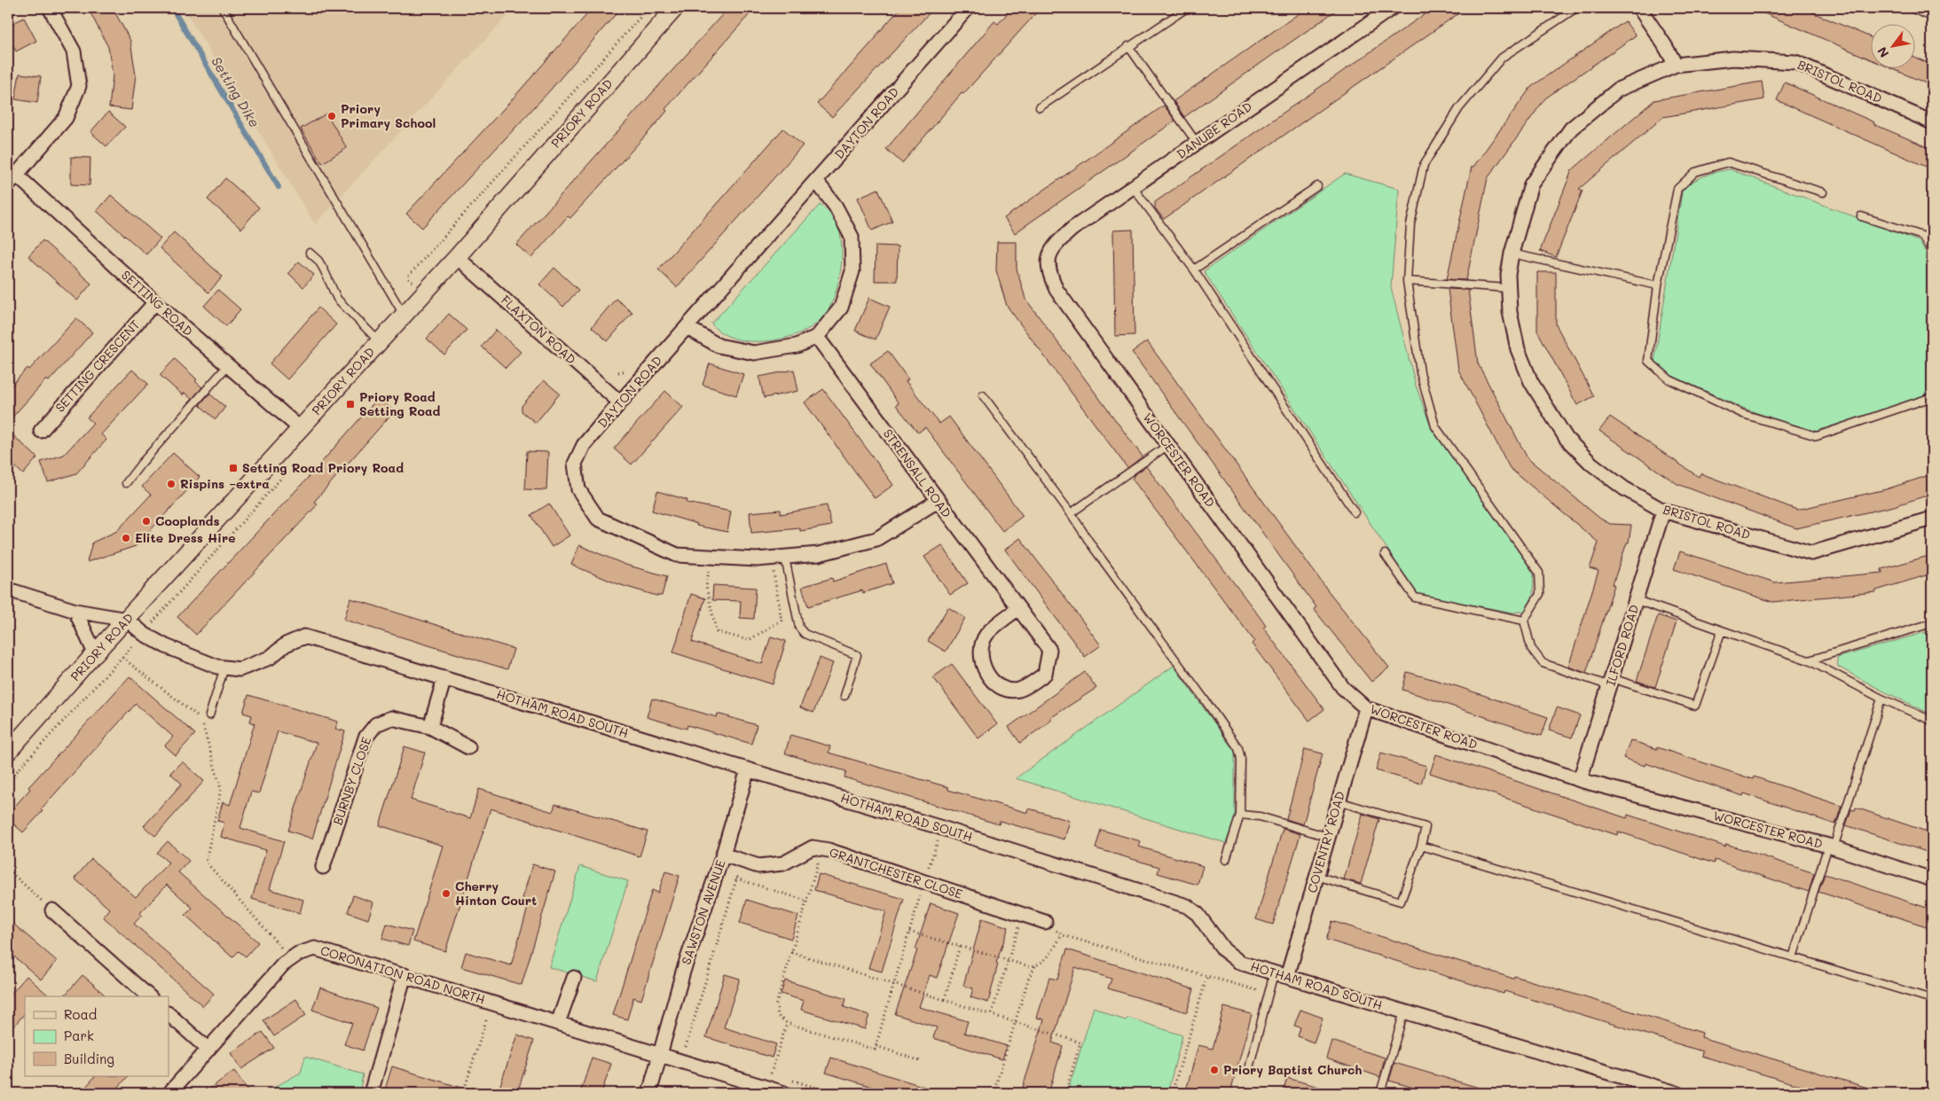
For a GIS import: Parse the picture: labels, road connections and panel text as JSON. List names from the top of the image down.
{
  "streets": {
    "street": [
      "BRISTOL ROAD",
      "PRIORY ROAD",
      "DAYTON ROAD",
      "DANUBE ROAD",
      "SETTING ROAD",
      "FLAXTON ROAD",
      "SETTING CRESCENT",
      "WORCESTER ROAD",
      "STRENSALL ROAD",
      "ILFORD ROAD",
      "HOTHAM ROAD SOUTH",
      "BURNBY CLOSE",
      "COVENTRY ROAD",
      "GRANTCHESTER CLOSE",
      "SAWSTON AVENUE",
      "CORONATION ROAD NORTH"
    ]
  },
  "crossings": [
    ["BRISTOL ROAD", "ILFORD ROAD"],
    ["PRIORY ROAD", "SETTING ROAD"],
    ["PRIORY ROAD", "FLAXTON ROAD"],
    ["PRIORY ROAD", "HOTHAM ROAD SOUTH"],
    ["DAYTON ROAD", "FLAXTON ROAD"],
    ["DAYTON ROAD", "STRENSALL ROAD"],
    ["DANUBE ROAD", "WORCESTER ROAD"],
    ["SETTING ROAD", "SETTING CRESCENT"],
    ["WORCESTER ROAD", "ILFORD ROAD"],
    ["WORCESTER ROAD", "COVENTRY ROAD"],
    ["HOTHAM ROAD SOUTH", "COVENTRY ROAD"],
    ["HOTHAM ROAD SOUTH", "SAWSTON AVENUE"],
    ["GRANTCHESTER CLOSE", "SAWSTON AVENUE"],
    ["SAWSTON AVENUE", "CORONATION ROAD NORTH"]
  ],
  "water": ["Setting Dike"],
  "places": {
    "other": [
      "Priory Primary School",
      "Rispins ~extra",
      "Cooplands",
      "Elite Dress Hire",
      "Cherry Hinton Court",
      "Priory Baptist Church"
    ],
    "transit": ["Priory Road Setting Road", "Setting Road Priory Road"]
  },
  "legend": ["Road", "Park", "Building"],
  "north": "bottom left"
}
